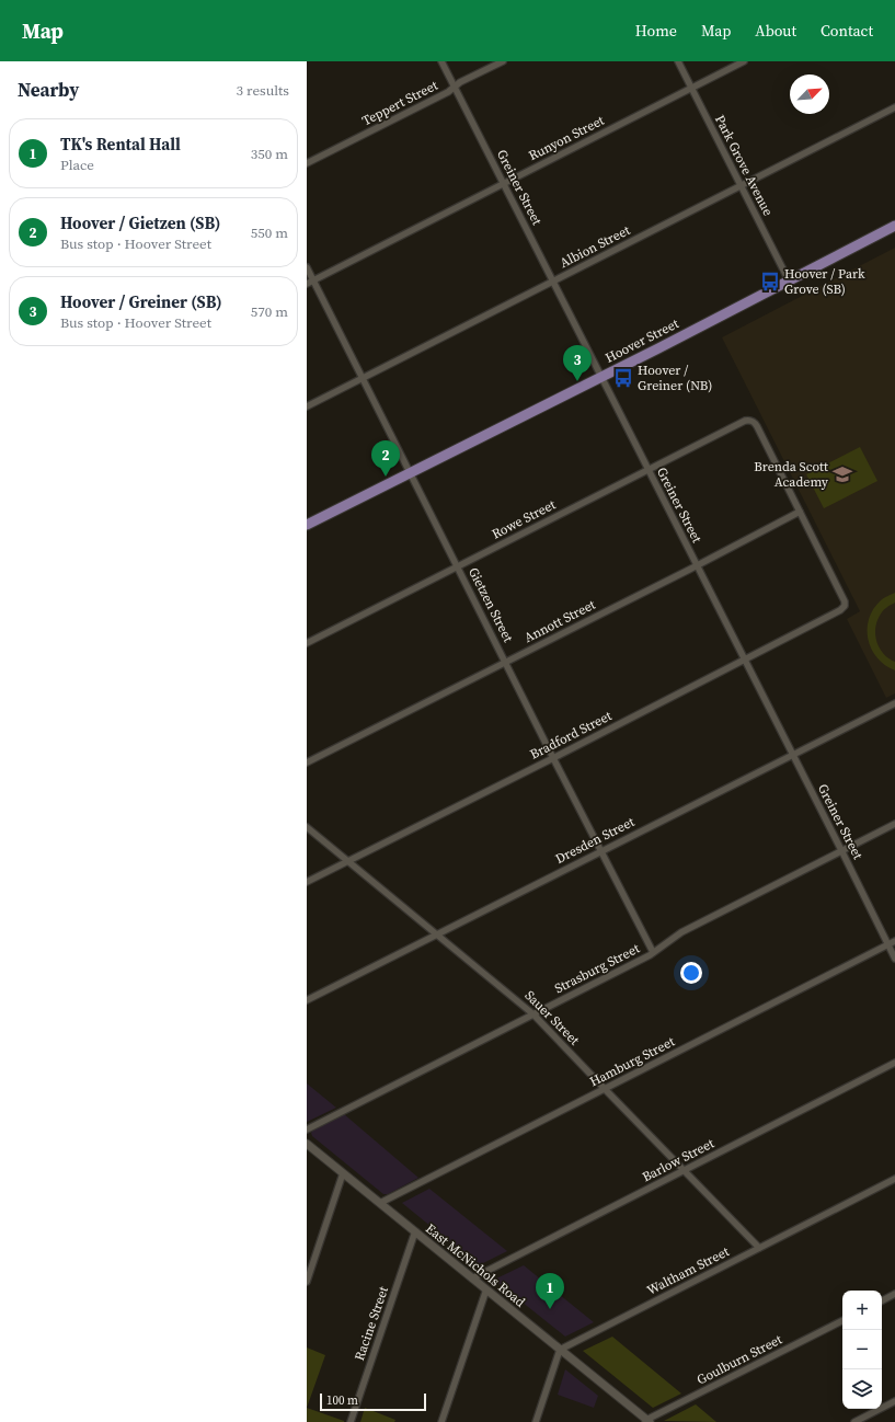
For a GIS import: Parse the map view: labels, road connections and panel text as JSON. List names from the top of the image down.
{
  "streets": {
    "main road": ["Hoover Street"],
    "street": [
      "Teppert Street",
      "Runyon Street",
      "Park Grove Avenue",
      "Greiner Street",
      "Albion Street",
      "Rowe Street",
      "Gietzen Street",
      "Annott Street",
      "Bradford Street",
      "Dresden Street",
      "Strasburg Street",
      "Sauer Street",
      "Hamburg Street",
      "Barlow Street",
      "East McNichols Road",
      "Waltham Street",
      "Racine Street",
      "Goulburn Street"
    ]
  },
  "crossings": [
    ["Teppert Street", "Greiner Street"],
    ["Runyon Street", "Park Grove Avenue"],
    ["Runyon Street", "Greiner Street"],
    ["Runyon Street", "Gietzen Street"],
    ["Park Grove Avenue", "Albion Street"],
    ["Park Grove Avenue", "Hoover Street"],
    ["Greiner Street", "Albion Street"],
    ["Greiner Street", "Hoover Street"],
    ["Greiner Street", "Rowe Street"],
    ["Greiner Street", "Annott Street"],
    ["Greiner Street", "Bradford Street"],
    ["Greiner Street", "Dresden Street"],
    ["Greiner Street", "Strasburg Street"],
    ["Greiner Street", "Hamburg Street"],
    ["Albion Street", "Gietzen Street"],
    ["Hoover Street", "Gietzen Street"],
    ["Rowe Street", "Gietzen Street"],
    ["Rowe Street", "Annott Street"],
    ["Rowe Street", "Bradford Street"],
    ["Gietzen Street", "Annott Street"],
    ["Gietzen Street", "Bradford Street"],
    ["Gietzen Street", "Dresden Street"],
    ["Gietzen Street", "Strasburg Street"],
    ["Annott Street", "Bradford Street"],
    ["Bradford Street", "Sauer Street"],
    ["Dresden Street", "Sauer Street"],
    ["Strasburg Street", "Sauer Street"],
    ["Sauer Street", "Hamburg Street"],
    ["Sauer Street", "Barlow Street"],
    ["Sauer Street", "Waltham Street"],
    ["Hamburg Street", "East McNichols Road"],
    ["Barlow Street", "East McNichols Road"],
    ["East McNichols Road", "Waltham Street"],
    ["East McNichols Road", "Racine Street"],
    ["East McNichols Road", "Goulburn Street"]
  ],
  "places": {
    "bus stop": ["Hoover / Park Grove (SB)", "Hoover / Greiner (NB)"],
    "school or university": ["Brenda Scott Academy"]
  },
  "scale_bar": "100 m",
  "north": "top right",
  "page": {
    "header": "Map",
    "nav": [
      "Home",
      "Map",
      "About",
      "Contact"
    ],
    "heading": ["Nearby", "3 results"],
    "list": [
      {
        "mark": "1",
        "name": "TK's Rental Hall",
        "note": "Place",
        "value": "350 m"
      },
      {
        "mark": "2",
        "name": "Hoover / Gietzen (SB)",
        "note": "Bus stop · Hoover Street",
        "value": "550 m"
      },
      {
        "mark": "3",
        "name": "Hoover / Greiner (SB)",
        "note": "Bus stop · Hoover Street",
        "value": "570 m"
      }
    ],
    "pins": ["3", "2", "1"],
    "map_buttons": ["+", "−"],
    "scale": "100 m"
  }
}
